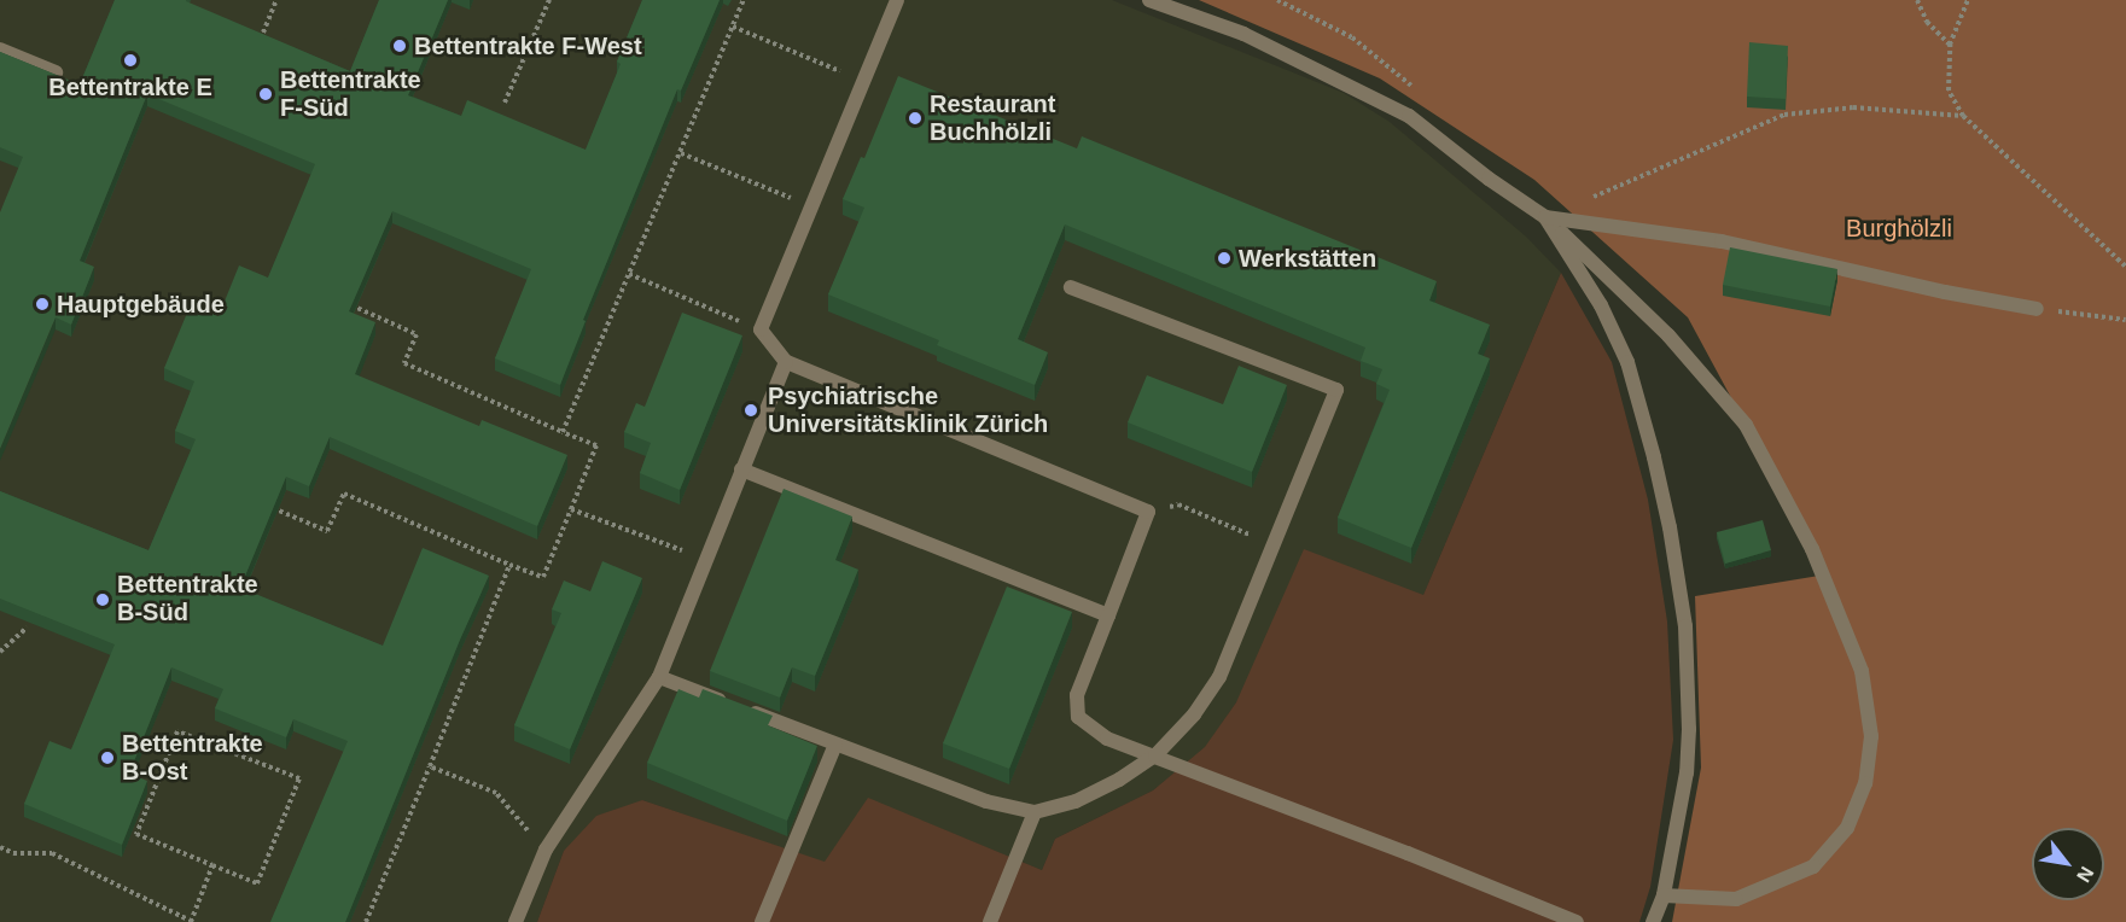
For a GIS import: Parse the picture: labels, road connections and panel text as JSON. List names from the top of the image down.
{
  "parks": ["Burghölzli"],
  "places": [
    "Bettentrakte F-West",
    "Bettentrakte E",
    "Bettentrakte F-Süd",
    "Restaurant Buchhölzli",
    "Werkstätten",
    "Hauptgebäude",
    "Psychiatrische Universitätsklinik Zürich",
    "Bettentrakte B-Süd",
    "Bettentrakte B-Ost"
  ],
  "north": "bottom right"
}
